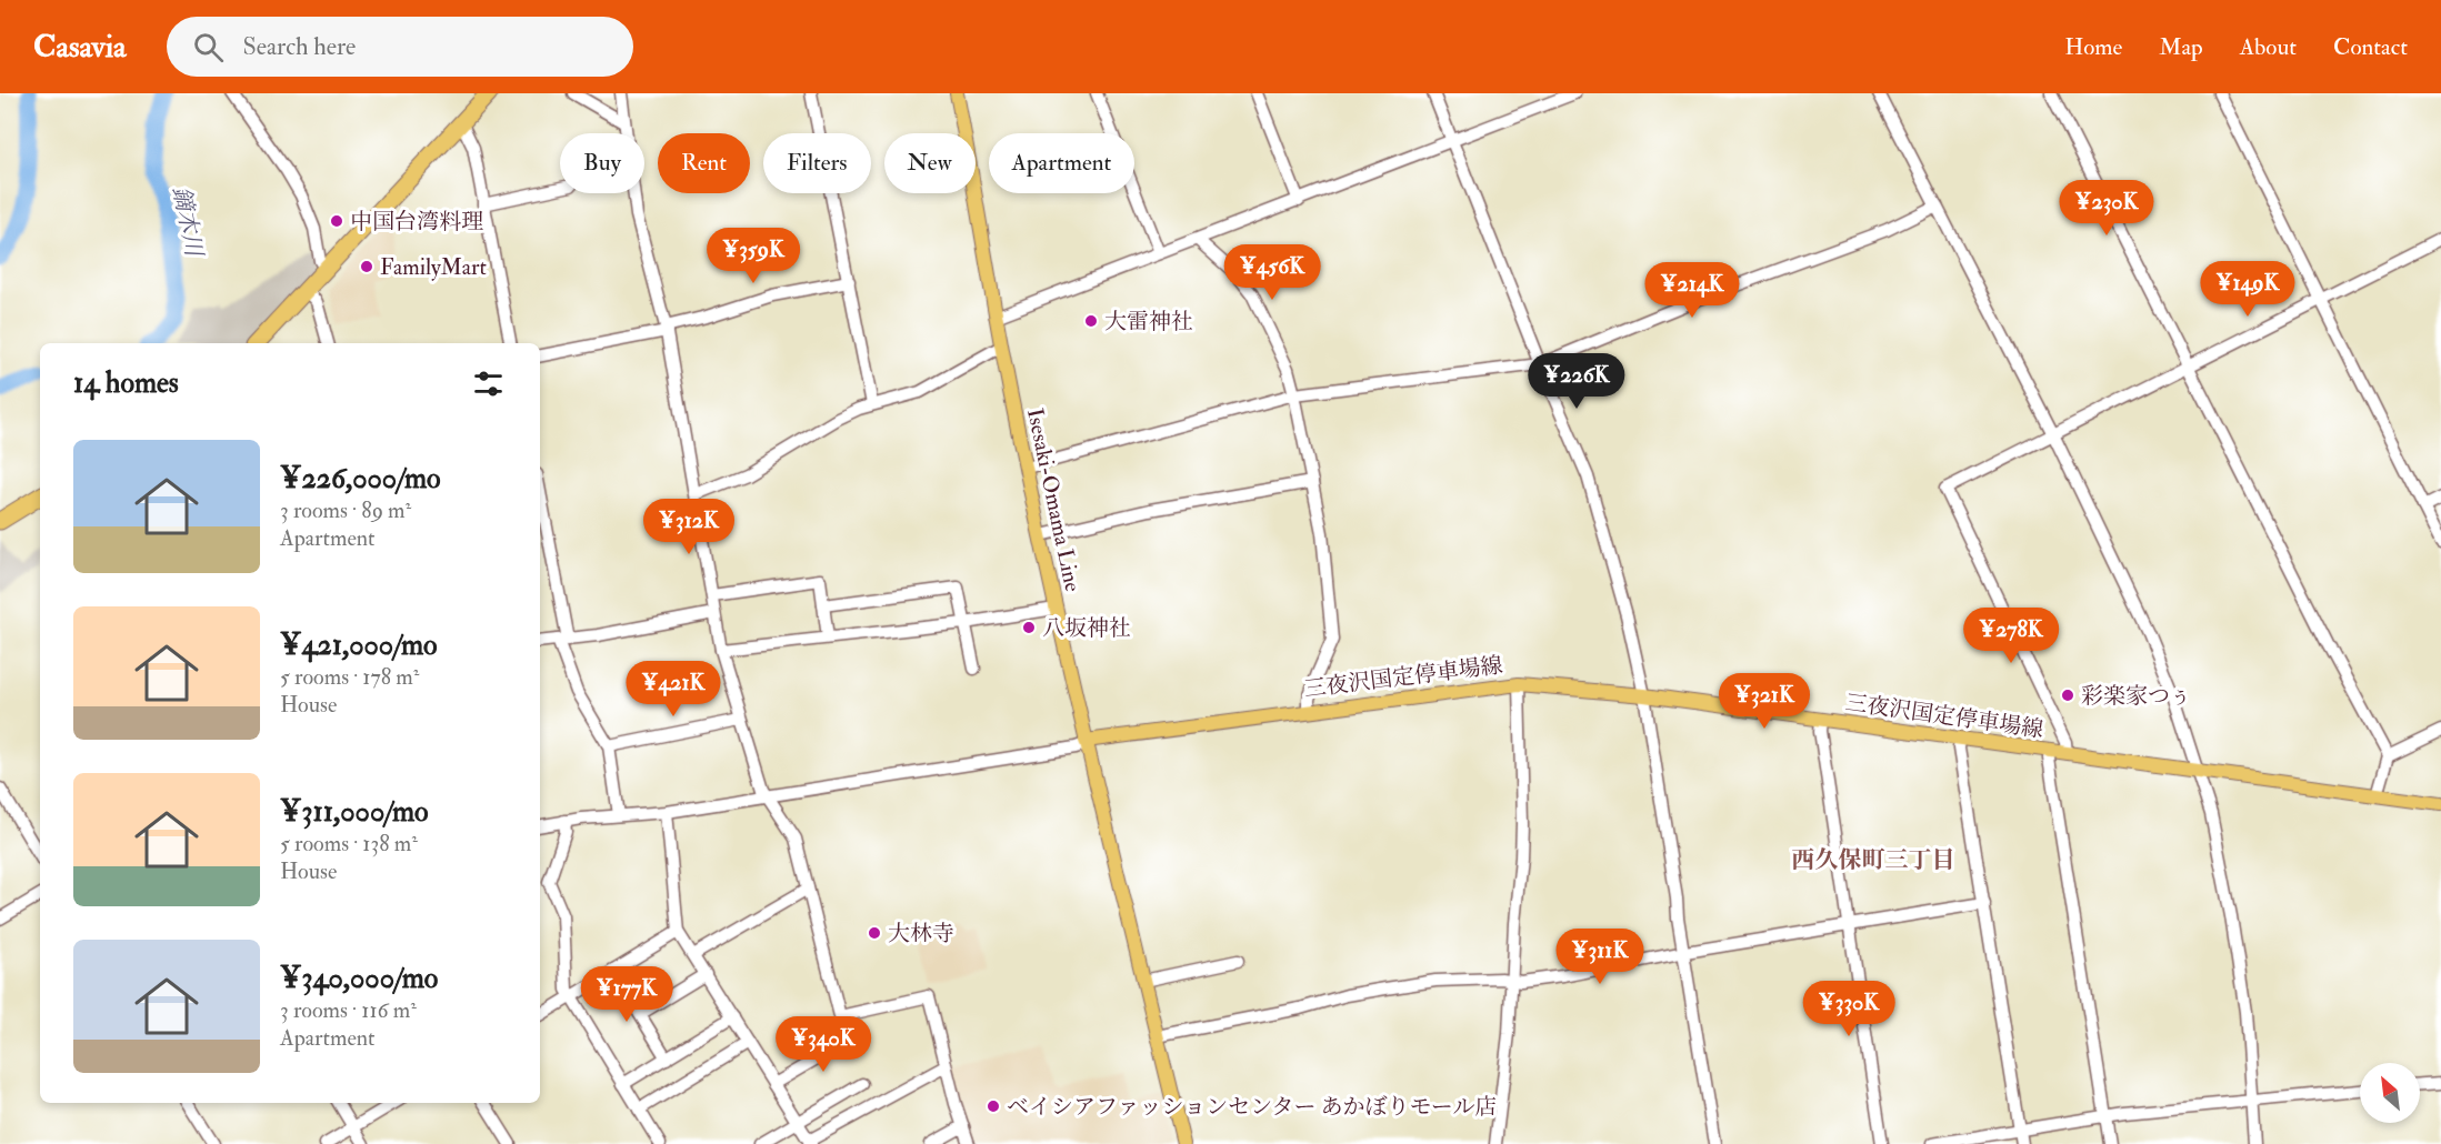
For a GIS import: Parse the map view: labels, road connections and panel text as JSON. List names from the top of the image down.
{
  "streets": {
    "main road": ["Isesaki-Omama Line", "三夜沢国定停車場線"]
  },
  "crossings": [
    ["Isesaki-Omama Line", "三夜沢国定停車場線"]
  ],
  "districts": ["西久保町三丁目"],
  "water": ["鏑木川"],
  "places": [
    "中国台湾料理",
    "FamilyMart",
    "大雷神社",
    "八坂神社",
    "彩楽家つぅ",
    "大林寺",
    "ベイシアファッションセンター あかぼりモール店"
  ],
  "north": "top left",
  "page": {
    "header": "Casavia",
    "search": "Search here",
    "nav": [
      "Home",
      "Map",
      "About",
      "Contact"
    ],
    "chip": [
      "Buy",
      "Rent",
      "Filters",
      "New",
      "Apartment"
    ],
    "price": [
      "¥230K",
      "¥359K",
      "¥456K",
      "¥149K",
      "¥214K",
      "¥226K",
      "¥312K",
      "¥278K",
      "¥421K",
      "¥321K",
      "¥311K",
      "¥177K",
      "¥330K",
      "¥340K"
    ],
    "heading": "14 homes",
    "list": [
      {
        "name": "¥226,000/mo",
        "note": "3 rooms · 89 m² · Apartment"
      },
      {
        "name": "¥421,000/mo",
        "note": "5 rooms · 178 m² · House"
      },
      {
        "name": "¥311,000/mo",
        "note": "5 rooms · 138 m² · House"
      },
      {
        "name": "¥340,000/mo",
        "note": "3 rooms · 116 m² · Apartment"
      }
    ]
  }
}
